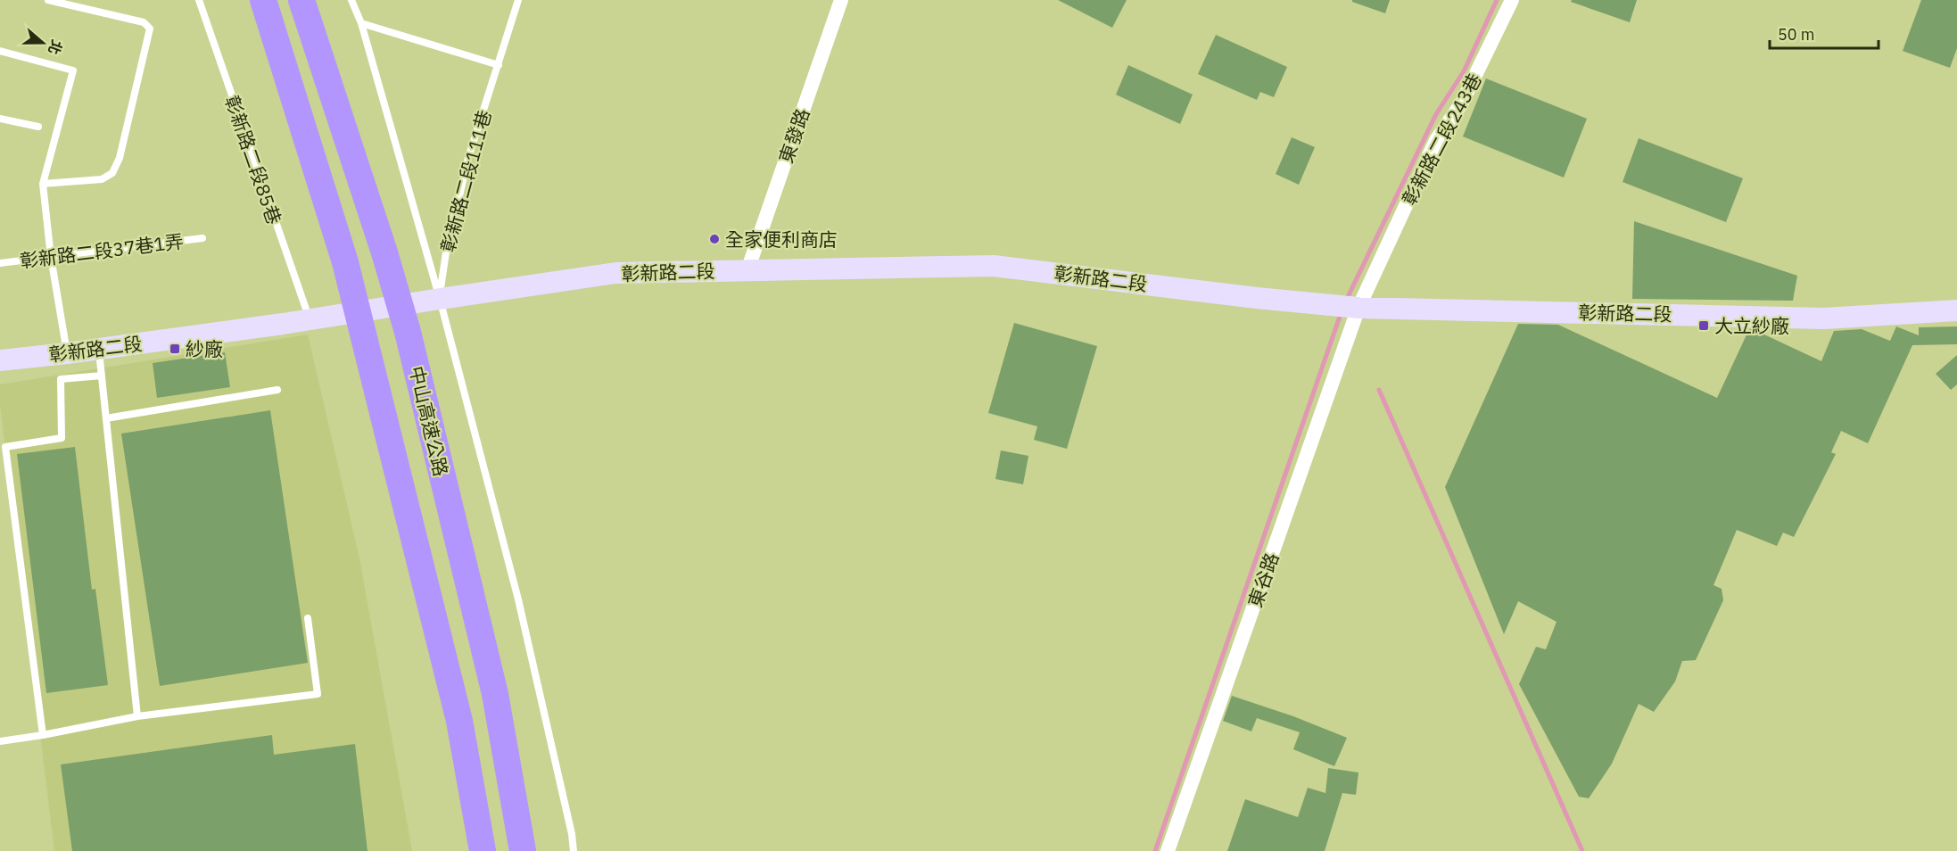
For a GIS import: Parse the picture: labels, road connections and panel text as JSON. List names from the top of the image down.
{
  "streets": {
    "highway": ["中山高速公路"],
    "street": [
      "東發路",
      "彰新路二段243巷",
      "彰新路二段",
      "東谷路"
    ],
    "lane": ["彰新路二段85巷", "彰新路二段111巷", "彰新路二段37巷1弄"]
  },
  "crossings": [
    ["東發路", "彰新路二段"],
    ["彰新路二段243巷", "彰新路二段"],
    ["彰新路二段243巷", "東谷路"],
    ["彰新路二段85巷", "彰新路二段"],
    ["彰新路二段111巷", "彰新路二段"],
    ["彰新路二段", "東谷路"]
  ],
  "places": {
    "other": ["全家便利商店"],
    "transit": ["大立紗廠", "紗廠"]
  },
  "scale_bar": "50 m",
  "north": "right"
}
